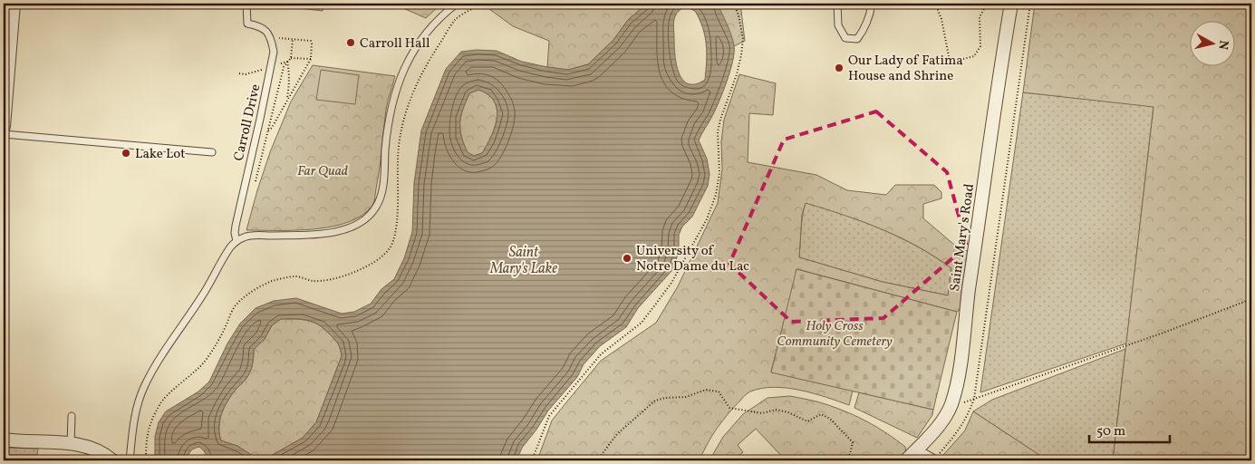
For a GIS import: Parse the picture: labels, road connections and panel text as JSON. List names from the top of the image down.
{
  "streets": {
    "street": ["Saint Mary's Road"],
    "lane": ["Carroll Drive"]
  },
  "water": ["Saint Mary's Lake"],
  "parks": ["Far Quad", "Holy Cross Community Cemetery"],
  "places": [
    "Carroll Hall",
    "Our Lady of Fatima House and Shrine",
    "Lake Lot",
    "University of Notre Dame du Lac"
  ],
  "scale_bar": "50 m",
  "north": "right"
}
